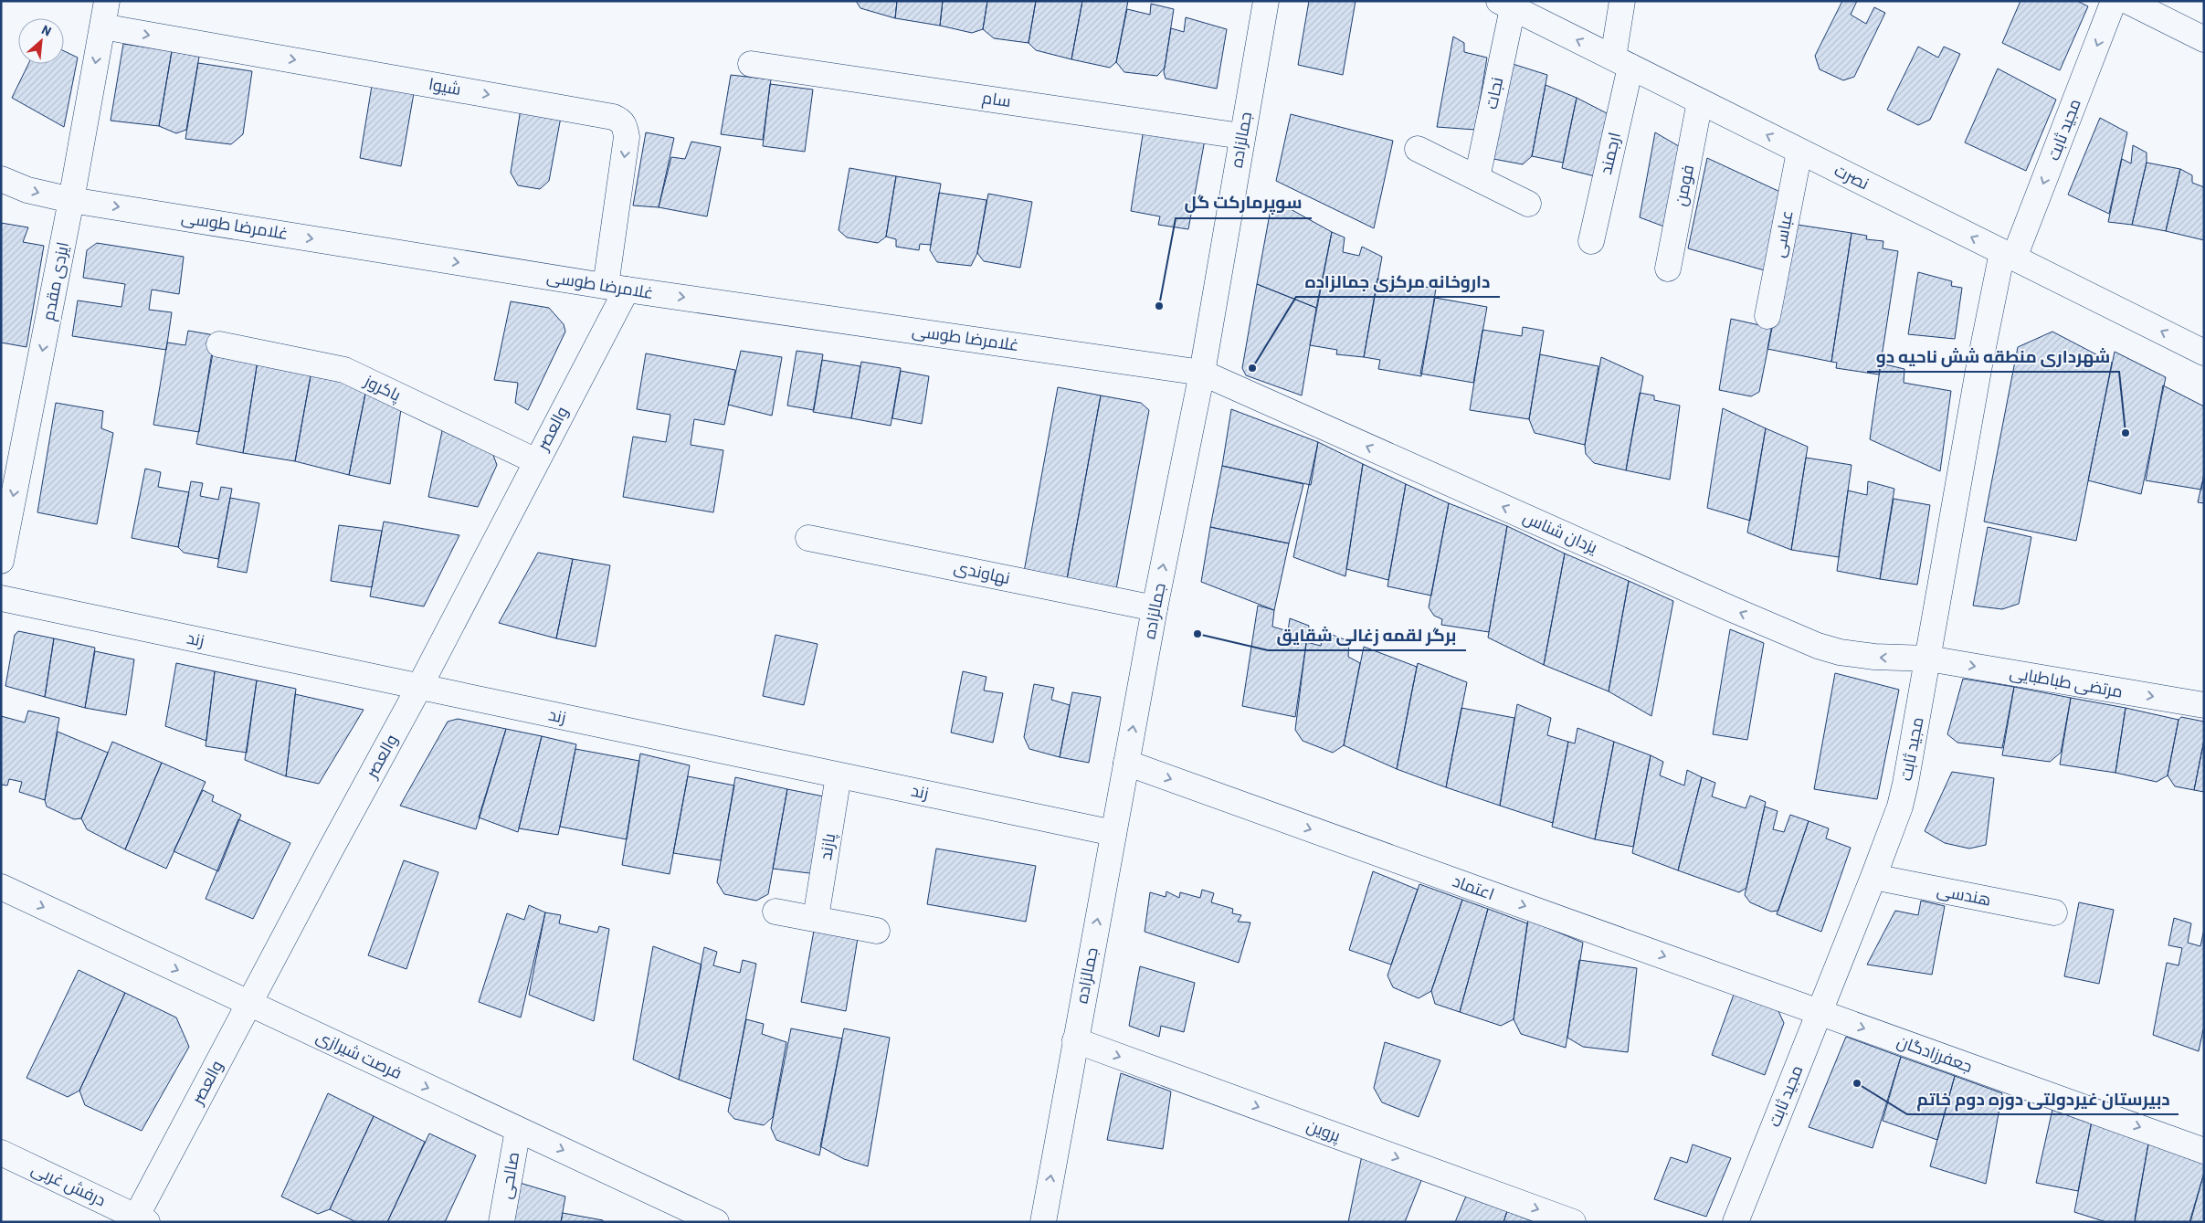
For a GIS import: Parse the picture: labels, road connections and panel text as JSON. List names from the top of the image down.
{
  "streets": {
    "street": [
      "شیوا",
      "نجات",
      "سام",
      "مجید ثابت",
      "جمالزاده",
      "ارجمند",
      "نصرت",
      "فومن",
      "غلامرضا طوسی",
      "عباسی",
      "ایزدی مقدم",
      "پاکروز",
      "والعصر",
      "یزدان شناس",
      "نهاوندی",
      "زند",
      "مرتضی طباطبایی",
      "پازند",
      "اعتماد",
      "هندسی",
      "جعفرزادگان",
      "فرصت شیرازی",
      "پروین",
      "صالحی",
      "درفش غربی"
    ]
  },
  "crossings": [
    ["شیوا", "غلامرضا طوسی"],
    ["شیوا", "ایزدی مقدم"],
    ["شیوا", "والعصر"],
    ["نجات", "نصرت"],
    ["سام", "جمالزاده"],
    ["مجید ثابت", "نصرت"],
    ["مجید ثابت", "یزدان شناس"],
    ["مجید ثابت", "مرتضی طباطبایی"],
    ["مجید ثابت", "اعتماد"],
    ["مجید ثابت", "هندسی"],
    ["مجید ثابت", "جعفرزادگان"],
    ["جمالزاده", "غلامرضا طوسی"],
    ["جمالزاده", "یزدان شناس"],
    ["جمالزاده", "نهاوندی"],
    ["جمالزاده", "زند"],
    ["جمالزاده", "اعتماد"],
    ["جمالزاده", "پروین"],
    ["ارجمند", "نصرت"],
    ["نصرت", "فومن"],
    ["نصرت", "عباسی"],
    ["غلامرضا طوسی", "ایزدی مقدم"],
    ["غلامرضا طوسی", "والعصر"],
    ["غلامرضا طوسی", "یزدان شناس"],
    ["پاکروز", "والعصر"],
    ["والعصر", "زند"],
    ["والعصر", "فرصت شیرازی"],
    ["والعصر", "درفش غربی"],
    ["یزدان شناس", "مرتضی طباطبایی"],
    ["زند", "پازند"],
    ["اعتماد", "جعفرزادگان"],
    ["فرصت شیرازی", "صالحی"]
  ],
  "one_way": [
    "شیوا",
    "جمالزاده",
    "نصرت",
    "غلامرضا طوسی",
    "ایزدی مقدم",
    "یزدان شناس",
    "مرتضی طباطبایی",
    "اعتماد",
    "جعفرزادگان",
    "فرصت شیرازی",
    "پروین"
  ],
  "places": [
    "سوپرمارکت گل",
    "داروخانه مرکزی جمالزاده",
    "شهرداری منطقه شش ناحیه دو",
    "برگر لقمه زغالی شقایق",
    "دبیرستان غیردولتی دوره دوم خاتم"
  ],
  "north": "top right"
}
